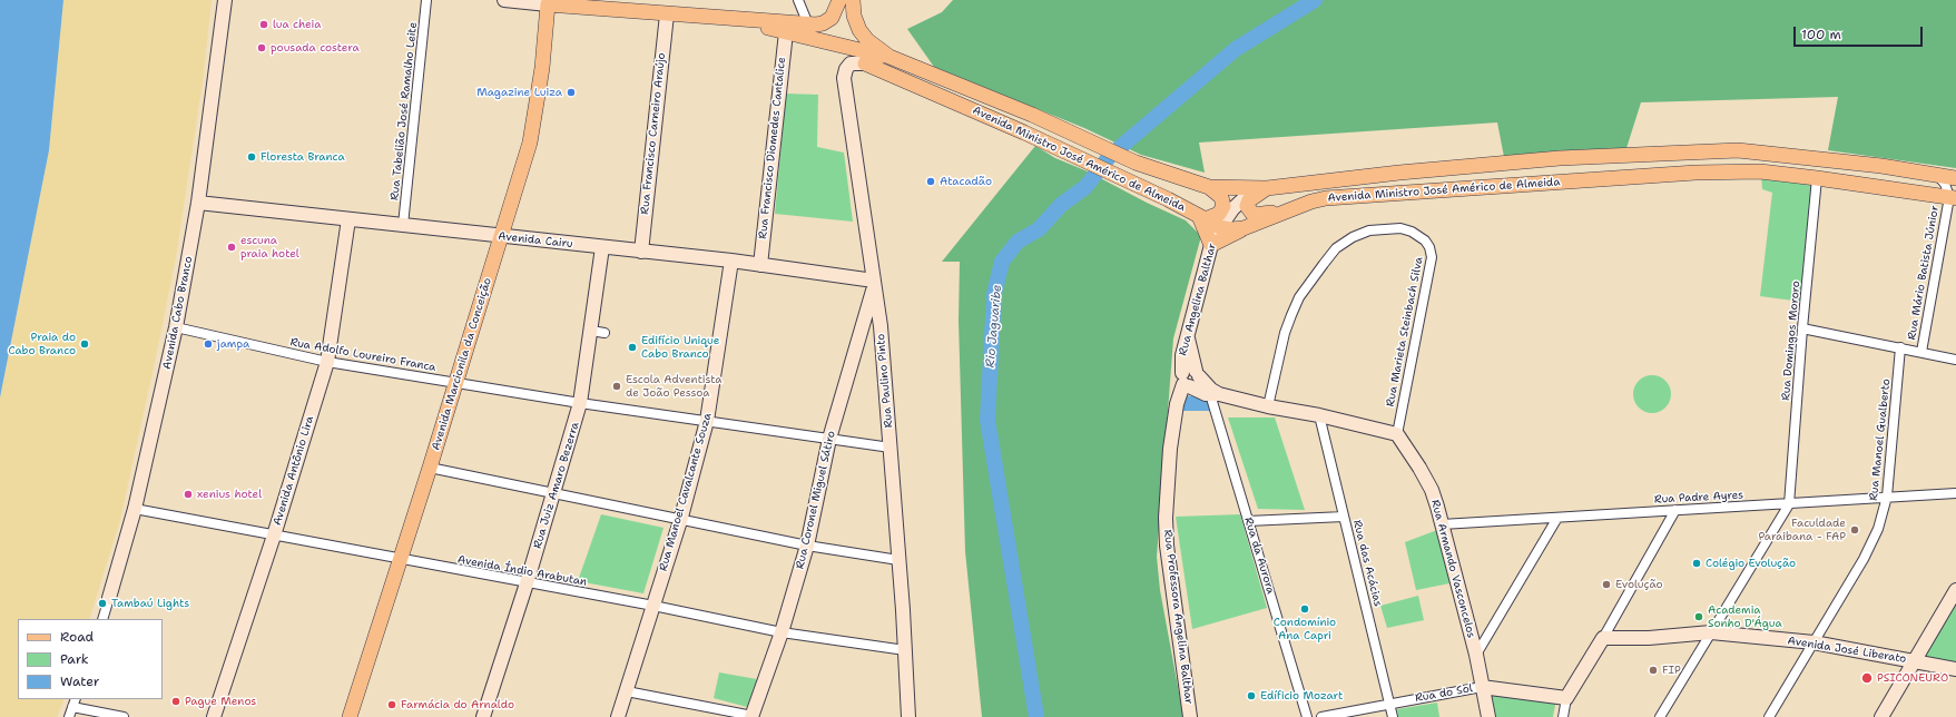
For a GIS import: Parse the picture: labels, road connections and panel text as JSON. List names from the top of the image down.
{
  "streets": {
    "main road": ["Avenida Ministro José Américo de Almeida", "Avenida Marcionila da Conceição"],
    "street": [
      "Rua Tabelião José Ramalho Leite",
      "Rua Francisco Carneiro Araújo",
      "Rua Francisco Diomedes Cantalice",
      "Avenida Cairu",
      "Rua Mário Batista Júnior",
      "Rua Angelina Balthar",
      "Avenida Cabo Branco",
      "Rua Marieta Steinbach Silva",
      "Rua Domingos Mororo",
      "Rua Adolfo Loureiro Franca",
      "Rua Paulino Pinto",
      "Rua Manoel Gualberto",
      "Avenida Antônio Lira",
      "Rua Juiz Amaro Bezerra",
      "Rua Manoel Cavalcante Souza",
      "Rua Padre Ayres",
      "Rua Coronel Miguel Sátiro",
      "Rua da Aurora",
      "Rua das Acácias",
      "Rua Armando Vasconcelos",
      "Avenida Índio Arabutan",
      "Rua Professora Angelina Balthar",
      "Avenida José Liberato",
      "Rua do Sol"
    ]
  },
  "crossings": [
    ["Rua Tabelião José Ramalho Leite", "Avenida Cairu"],
    ["Rua Francisco Carneiro Araújo", "Avenida Cairu"],
    ["Rua Francisco Diomedes Cantalice", "Avenida Cairu"],
    ["Avenida Ministro José Américo de Almeida", "Rua Mário Batista Júnior"],
    ["Avenida Ministro José Américo de Almeida", "Rua Angelina Balthar"],
    ["Avenida Ministro José Américo de Almeida", "Rua Domingos Mororo"],
    ["Avenida Ministro José Américo de Almeida", "Rua Paulino Pinto"],
    ["Avenida Cairu", "Avenida Cabo Branco"],
    ["Avenida Cairu", "Avenida Marcionila da Conceição"],
    ["Avenida Cairu", "Rua Paulino Pinto"],
    ["Avenida Cairu", "Avenida Antônio Lira"],
    ["Avenida Cairu", "Rua Juiz Amaro Bezerra"],
    ["Avenida Cairu", "Rua Manoel Cavalcante Souza"],
    ["Avenida Cairu", "Rua Coronel Miguel Sátiro"],
    ["Rua Angelina Balthar", "Rua Professora Angelina Balthar"],
    ["Avenida Cabo Branco", "Rua Adolfo Loureiro Franca"],
    ["Avenida Cabo Branco", "Avenida Índio Arabutan"],
    ["Rua Marieta Steinbach Silva", "Rua Armando Vasconcelos"],
    ["Rua Domingos Mororo", "Rua Padre Ayres"],
    ["Rua Adolfo Loureiro Franca", "Avenida Marcionila da Conceição"],
    ["Rua Adolfo Loureiro Franca", "Rua Paulino Pinto"],
    ["Rua Adolfo Loureiro Franca", "Avenida Antônio Lira"],
    ["Rua Adolfo Loureiro Franca", "Rua Juiz Amaro Bezerra"],
    ["Rua Adolfo Loureiro Franca", "Rua Manoel Cavalcante Souza"],
    ["Rua Adolfo Loureiro Franca", "Rua Coronel Miguel Sátiro"],
    ["Avenida Marcionila da Conceição", "Avenida Índio Arabutan"],
    ["Rua Paulino Pinto", "Rua Coronel Miguel Sátiro"],
    ["Rua Paulino Pinto", "Avenida Índio Arabutan"],
    ["Rua Manoel Gualberto", "Rua Padre Ayres"],
    ["Rua Manoel Gualberto", "Avenida José Liberato"],
    ["Avenida Antônio Lira", "Avenida Índio Arabutan"],
    ["Rua Juiz Amaro Bezerra", "Avenida Índio Arabutan"],
    ["Rua Manoel Cavalcante Souza", "Avenida Índio Arabutan"],
    ["Rua Padre Ayres", "Rua Armando Vasconcelos"],
    ["Rua Coronel Miguel Sátiro", "Avenida Índio Arabutan"],
    ["Rua das Acácias", "Rua do Sol"],
    ["Rua Armando Vasconcelos", "Rua do Sol"]
  ],
  "water": ["Rio Jaguaribe"],
  "places": [
    "lua cheia",
    "pousada costera",
    "Magazine Luiza",
    "Floresta Branca",
    "Atacadão",
    "escuna praia hotel",
    "Praia do Cabo Branco",
    "jampa",
    "Edifício Unique Cabo Branco",
    "Escola Adventista de João Pessoa",
    "xenius hotel",
    "Faculdade Paraibana - FAP",
    "Colégio Evolução",
    "Evolução",
    "Tambaú Lights",
    "Condomínio Ana Capri",
    "Academia Sonho D'Água",
    "FIP",
    "PSICONEURO",
    "Edíficio Mozart",
    "Pague Menos",
    "Farmácia do Arnaldo"
  ],
  "legend": ["Road", "Park", "Water"],
  "scale_bar": "100 m"
}
